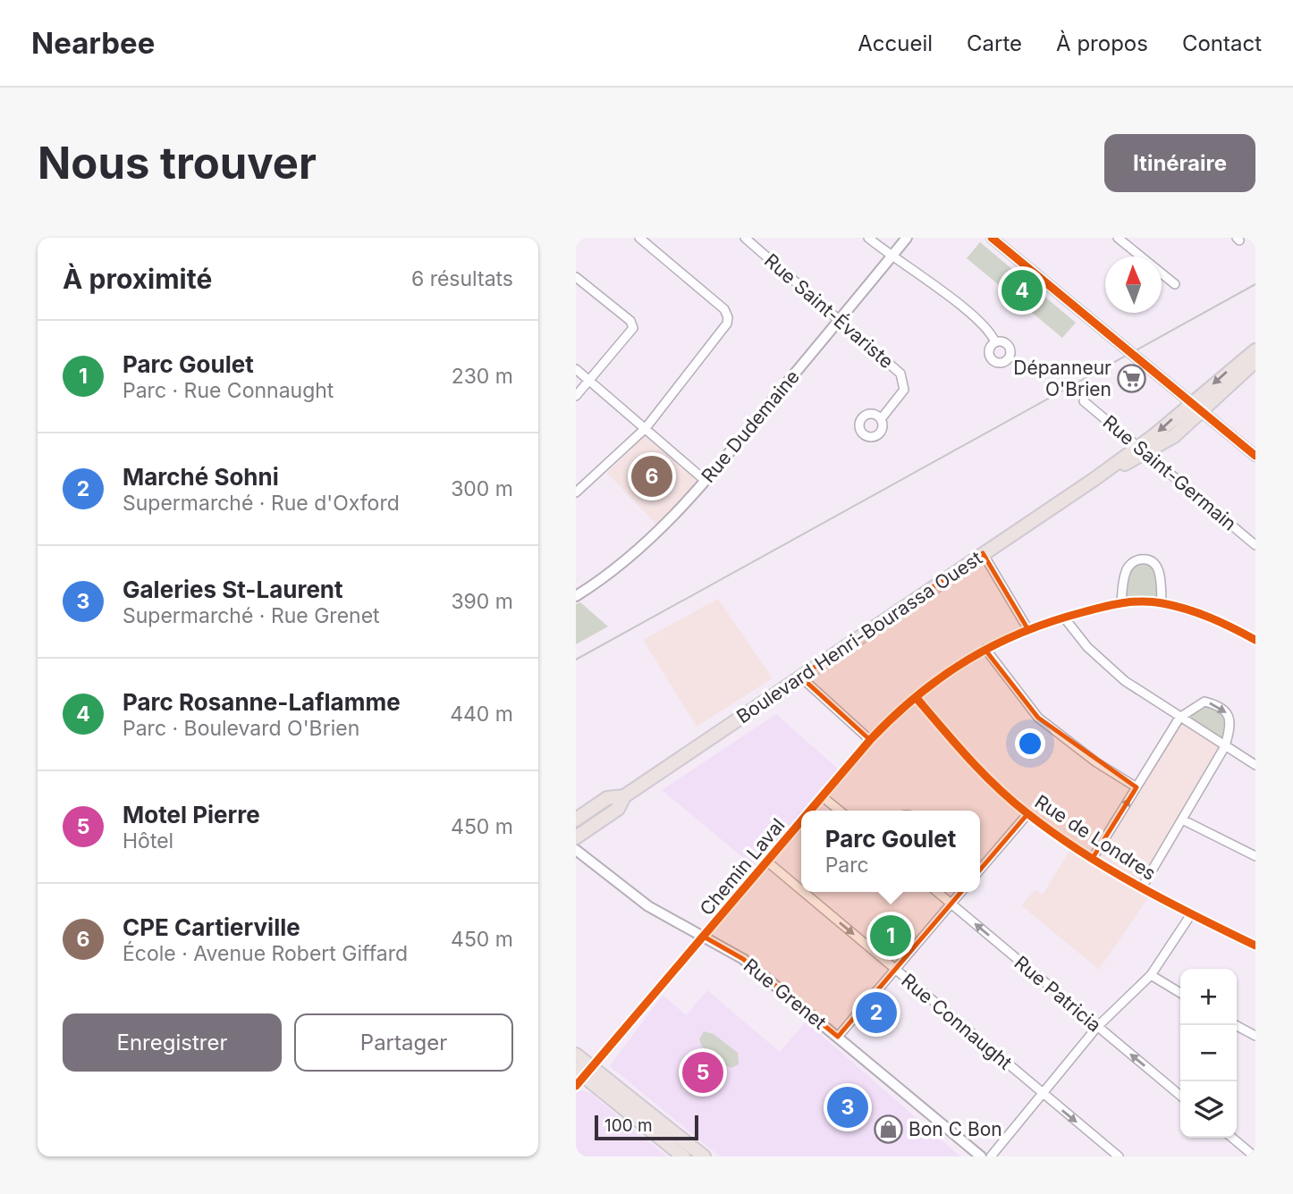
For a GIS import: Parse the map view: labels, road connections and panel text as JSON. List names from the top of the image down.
{
  "streets": {
    "main road": ["Boulevard Henri-Bourassa Ouest"],
    "street": [
      "Rue Saint-Évariste",
      "Rue Dudemaine",
      "Rue Saint-Germain",
      "Rue de Londres",
      "Chemin Laval",
      "Rue Grenet",
      "Rue Patricia",
      "Rue Connaught"
    ]
  },
  "crossings": [
    ["Rue Saint-Évariste", "Rue Dudemaine"],
    ["Rue Saint-Germain", "Boulevard Henri-Bourassa Ouest"],
    ["Rue de Londres", "Chemin Laval"],
    ["Chemin Laval", "Rue Grenet"],
    ["Chemin Laval", "Rue Connaught"]
  ],
  "one_way": ["Rue Patricia", "Rue Connaught"],
  "places": {
    "supermarket": ["Dépanneur O'Brien"],
    "shop": ["Bon C Bon"]
  },
  "scale_bar": "100 m",
  "north": "top",
  "page": {
    "header": "Nearbee",
    "nav": [
      "Accueil",
      "Carte",
      "À propos",
      "Contact"
    ],
    "buttons": [
      "Itinéraire",
      ["Enregistrer", "Partager"]
    ],
    "title": "Nous trouver",
    "heading": ["À proximité", "6 résultats"],
    "pins": [
      "4",
      "6",
      "1",
      "2",
      "5",
      "3"
    ],
    "list": [
      {
        "mark": "1",
        "name": "Parc Goulet",
        "note": "Parc · Rue Connaught",
        "value": "230 m"
      },
      {
        "mark": "2",
        "name": "Marché Sohni",
        "note": "Supermarché · Rue d'Oxford",
        "value": "300 m"
      },
      {
        "mark": "3",
        "name": "Galeries St-Laurent",
        "note": "Supermarché · Rue Grenet",
        "value": "390 m"
      },
      {
        "mark": "4",
        "name": "Parc Rosanne-Laflamme",
        "note": "Parc · Boulevard O'Brien",
        "value": "440 m"
      },
      {
        "mark": "5",
        "name": "Motel Pierre",
        "note": "Hôtel",
        "value": "450 m"
      },
      {
        "mark": "6",
        "name": "CPE Cartierville",
        "note": "École · Avenue Robert Giffard",
        "value": "450 m"
      }
    ],
    "popup": ["Parc Goulet", "Parc"],
    "map_buttons": ["+", "−"],
    "scale": "100 m"
  }
}
